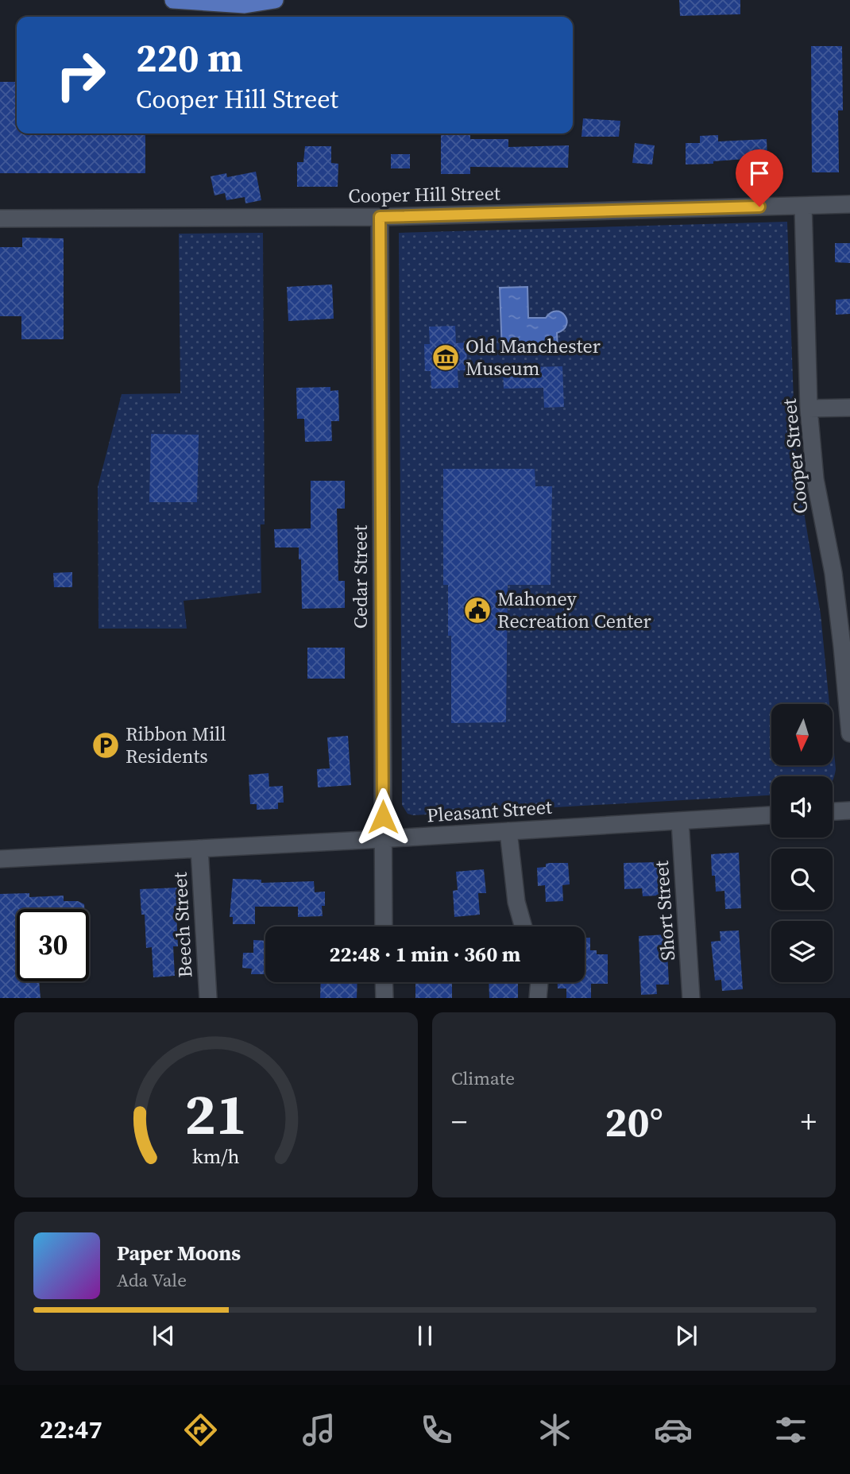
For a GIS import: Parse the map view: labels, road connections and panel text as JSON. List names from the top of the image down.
{
  "streets": {
    "street": [
      "Cooper Hill Street",
      "Cooper Street",
      "Cedar Street",
      "Pleasant Street",
      "Short Street",
      "Beech Street"
    ]
  },
  "crossings": [
    ["Cooper Hill Street", "Cooper Street"],
    ["Cooper Hill Street", "Cedar Street"],
    ["Cedar Street", "Pleasant Street"],
    ["Pleasant Street", "Short Street"],
    ["Pleasant Street", "Beech Street"]
  ],
  "places": {
    "museum": ["Old Manchester Museum"],
    "public building": ["Mahoney Recreation Center"],
    "parking": ["Ribbon Mill Residents"]
  },
  "north": "bottom",
  "page": {
    "turn": ["220 m", "Cooper Hill Street"],
    "limit": "30",
    "trip": "22:48 · 1 min · 360 m",
    "tile": "Climate",
    "heat": ["−", "20°", "+"],
    "song": ["Paper Moons", "Ada Vale"],
    "tabs": "22:47",
    "gauge": ["21", "km/h"]
  }
}
